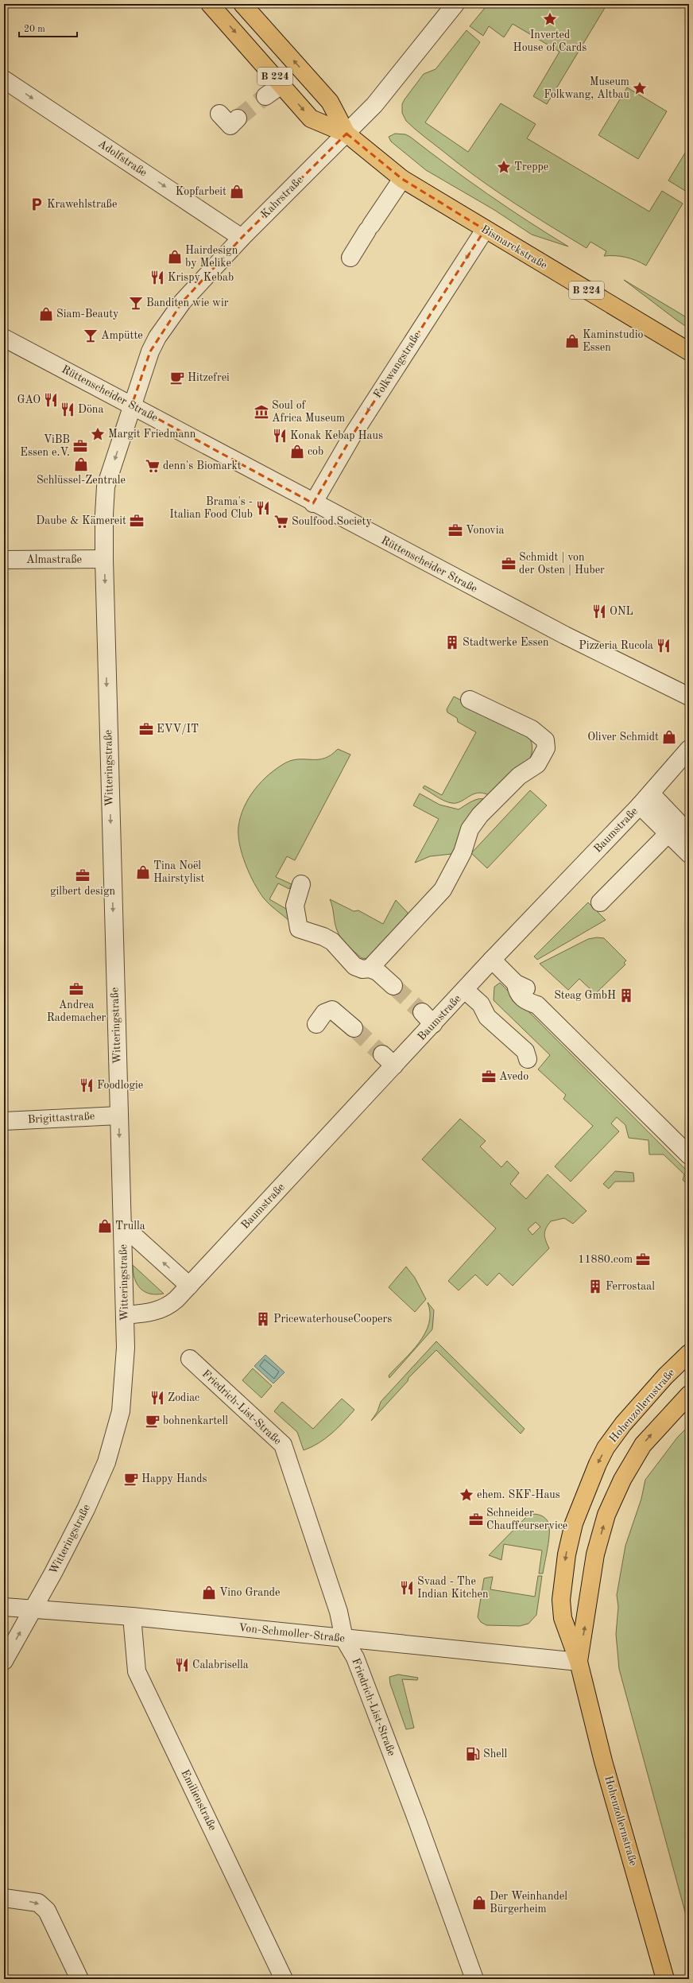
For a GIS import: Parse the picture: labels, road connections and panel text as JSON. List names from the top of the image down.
{
  "streets": {
    "main road": ["B 224", "Bismarckstraße", "Hohenzollernstraße"],
    "street": [
      "Adolfstraße",
      "Kahrstraße",
      "Folkwangstraße",
      "Rüttenscheider Straße",
      "Almastraße",
      "Witteringstraße",
      "Baumstraße",
      "Brigittastraße",
      "Friedrich-List-Straße",
      "Von-Schmoller-Straße",
      "Emilienstraße"
    ]
  },
  "crossings": [
    ["B 224", "Kahrstraße"],
    ["B 224", "Bismarckstraße"],
    ["Adolfstraße", "Kahrstraße"],
    ["Kahrstraße", "Bismarckstraße"],
    ["Kahrstraße", "Rüttenscheider Straße"],
    ["Kahrstraße", "Witteringstraße"],
    ["Bismarckstraße", "Folkwangstraße"],
    ["Folkwangstraße", "Rüttenscheider Straße"],
    ["Rüttenscheider Straße", "Witteringstraße"],
    ["Almastraße", "Witteringstraße"],
    ["Witteringstraße", "Baumstraße"],
    ["Witteringstraße", "Brigittastraße"],
    ["Witteringstraße", "Von-Schmoller-Straße"],
    ["Hohenzollernstraße", "Von-Schmoller-Straße"],
    ["Friedrich-List-Straße", "Von-Schmoller-Straße"],
    ["Von-Schmoller-Straße", "Emilienstraße"]
  ],
  "one_way": ["Adolfstraße", "Folkwangstraße", "Witteringstraße"],
  "places": {
    "place": [
      "Inverted House of Cards",
      "Museum Folkwang, Altbau",
      "Treppe",
      "Margit Friedmann",
      "ehem. SKF-Haus"
    ],
    "shop": [
      "Kopfarbeit",
      "Hairdesign by Melike",
      "Siam-Beauty",
      "Kaminstudio Essen",
      "cob",
      "Schlüssel-Zentrale",
      "Oliver Schmidt",
      "Tina Noël Hairstylist",
      "Trulla",
      "Vino Grande",
      "Der Weinhandel Bürgerheim"
    ],
    "parking": ["Krawehlstraße"],
    "restaurant": [
      "Krispy Kebab",
      "GAO",
      "Döna",
      "Konak Kebap Haus",
      "Brama's - Italian Food Club",
      "ONL",
      "Pizzeria Rucola",
      "Foodlogie",
      "Zodiac",
      "Svaad - The Indian Kitchen",
      "Calabrisella"
    ],
    "bar": ["Banditen wie wir", "Ampütte"],
    "cafe": ["Hitzefrei", "bohnenkartell", "Happy Hands"],
    "museum": ["Soul of Africa Museum"],
    "office": [
      "ViBB Essen e.V.",
      "Daube & Kämereit",
      "Vonovia",
      "Schmidt | von der Osten | Huber",
      "EVV/IT",
      "gilbert design",
      "Andrea Rademacher",
      "Avedo",
      "11880.com",
      "Schneider Chauffeurservice"
    ],
    "supermarket": ["denn's Biomarkt", "Soulfood Society"],
    "building": [
      "Stadtwerke Essen",
      "Steag GmbH",
      "Ferrostaal",
      "PricewaterhouseCoopers"
    ],
    "fuel station": ["Shell"]
  },
  "scale_bar": "20 m"
}
